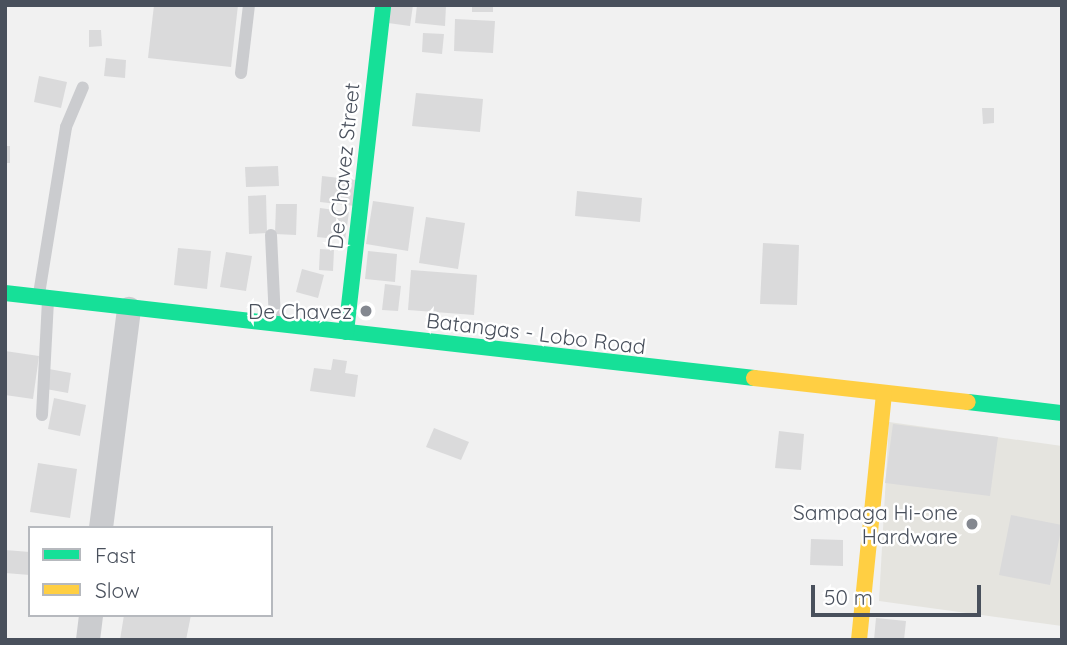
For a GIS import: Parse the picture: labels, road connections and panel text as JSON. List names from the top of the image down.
{
  "streets": {
    "main road": ["De Chavez Street", "Batangas - Lobo Road"]
  },
  "crossings": [
    ["De Chavez Street", "Batangas - Lobo Road"]
  ],
  "places": ["De Chavez", "Sampaga Hi-one Hardware"],
  "legend": ["Fast", "Slow"],
  "scale_bar": "50 m"
}
